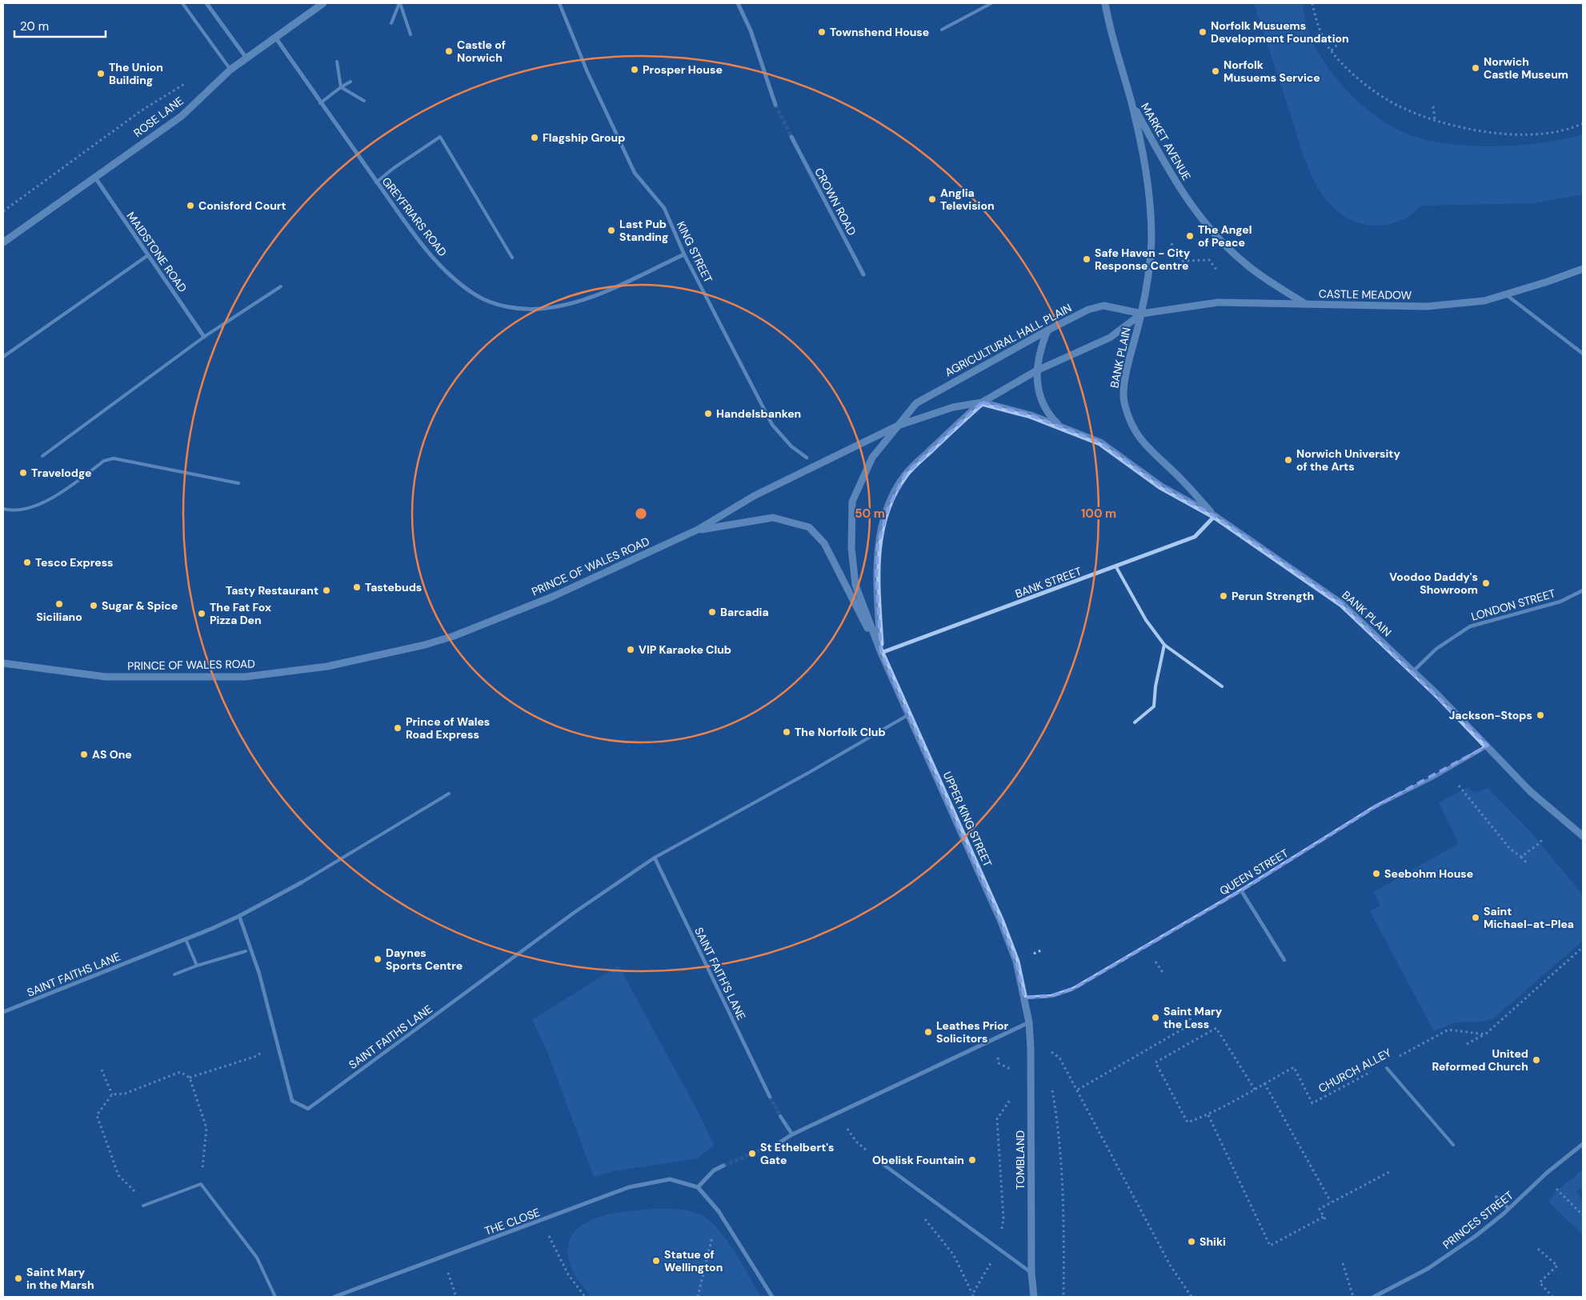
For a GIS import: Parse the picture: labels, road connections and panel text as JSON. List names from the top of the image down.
{
  "streets": {
    "street": [
      "ROSE LANE",
      "MARKET AVENUE",
      "CROWN ROAD",
      "GREYFRIARS ROAD",
      "MAIDSTONE ROAD",
      "KING STREET",
      "CASTLE MEADOW",
      "AGRICULTURAL HALL PLAIN",
      "BANK PLAIN",
      "PRINCE OF WALES ROAD",
      "BANK STREET",
      "LONDON STREET",
      "UPPER KING STREET",
      "QUEEN STREET",
      "SAINT FAITH'S LANE",
      "SAINT FAITHS LANE",
      "TOMBLAND",
      "PRINCES STREET",
      "THE CLOSE"
    ],
    "path": ["CHURCH ALLEY"]
  },
  "crossings": [
    ["ROSE LANE", "GREYFRIARS ROAD"],
    ["ROSE LANE", "MAIDSTONE ROAD"],
    ["MARKET AVENUE", "CASTLE MEADOW"],
    ["MARKET AVENUE", "AGRICULTURAL HALL PLAIN"],
    ["MARKET AVENUE", "BANK PLAIN"],
    ["MARKET AVENUE", "PRINCE OF WALES ROAD"],
    ["GREYFRIARS ROAD", "KING STREET"],
    ["CASTLE MEADOW", "AGRICULTURAL HALL PLAIN"],
    ["CASTLE MEADOW", "BANK PLAIN"],
    ["CASTLE MEADOW", "PRINCE OF WALES ROAD"],
    ["AGRICULTURAL HALL PLAIN", "BANK PLAIN"],
    ["AGRICULTURAL HALL PLAIN", "PRINCE OF WALES ROAD"],
    ["AGRICULTURAL HALL PLAIN", "UPPER KING STREET"],
    ["BANK PLAIN", "PRINCE OF WALES ROAD"],
    ["BANK PLAIN", "BANK STREET"],
    ["BANK PLAIN", "LONDON STREET"],
    ["BANK PLAIN", "UPPER KING STREET"],
    ["BANK PLAIN", "QUEEN STREET"],
    ["PRINCE OF WALES ROAD", "UPPER KING STREET"],
    ["BANK STREET", "UPPER KING STREET"],
    ["UPPER KING STREET", "QUEEN STREET"],
    ["UPPER KING STREET", "TOMBLAND"],
    ["QUEEN STREET", "TOMBLAND"],
    ["SAINT FAITH'S LANE", "SAINT FAITHS LANE"]
  ],
  "places": [
    "Townshend House",
    "Norfolk Musuems Development Foundation",
    "Castle of Norwich",
    "Norwich Castle Museum",
    "Prosper House",
    "Norfolk Musuems Service",
    "The Union Building",
    "Flagship Group",
    "Anglia Television",
    "Conisford Court",
    "Last Pub Standing",
    "The Angel of Peace",
    "Safe Haven - City Response Centre",
    "Handelsbanken",
    "Norwich University of the Arts",
    "Travelodge",
    "Tesco Express",
    "Voodoo Daddy's Showroom",
    "Tastebuds",
    "Tasty Restaurant",
    "Perun Strength",
    "Siciliano",
    "Sugar & Spice",
    "Barcadia",
    "The Fat Fox Pizza Den",
    "VIP Karaoke Club",
    "Jackson-Stops",
    "Prince of Wales Road Express",
    "The Norfolk Club",
    "AS One",
    "Seebohm House",
    "Saint Michael-at-Plea",
    "Daynes Sports Centre",
    "Saint Mary the Less",
    "Leathes Prior Solicitors",
    "United Reformed Church",
    "St Ethelbert's Gate",
    "Obelisk Fountain",
    "Shiki",
    "Statue of Wellington",
    "Saint Mary in the Marsh"
  ],
  "scale_bar": "20 m",
  "rings": ["50 m", "100 m"]
}
